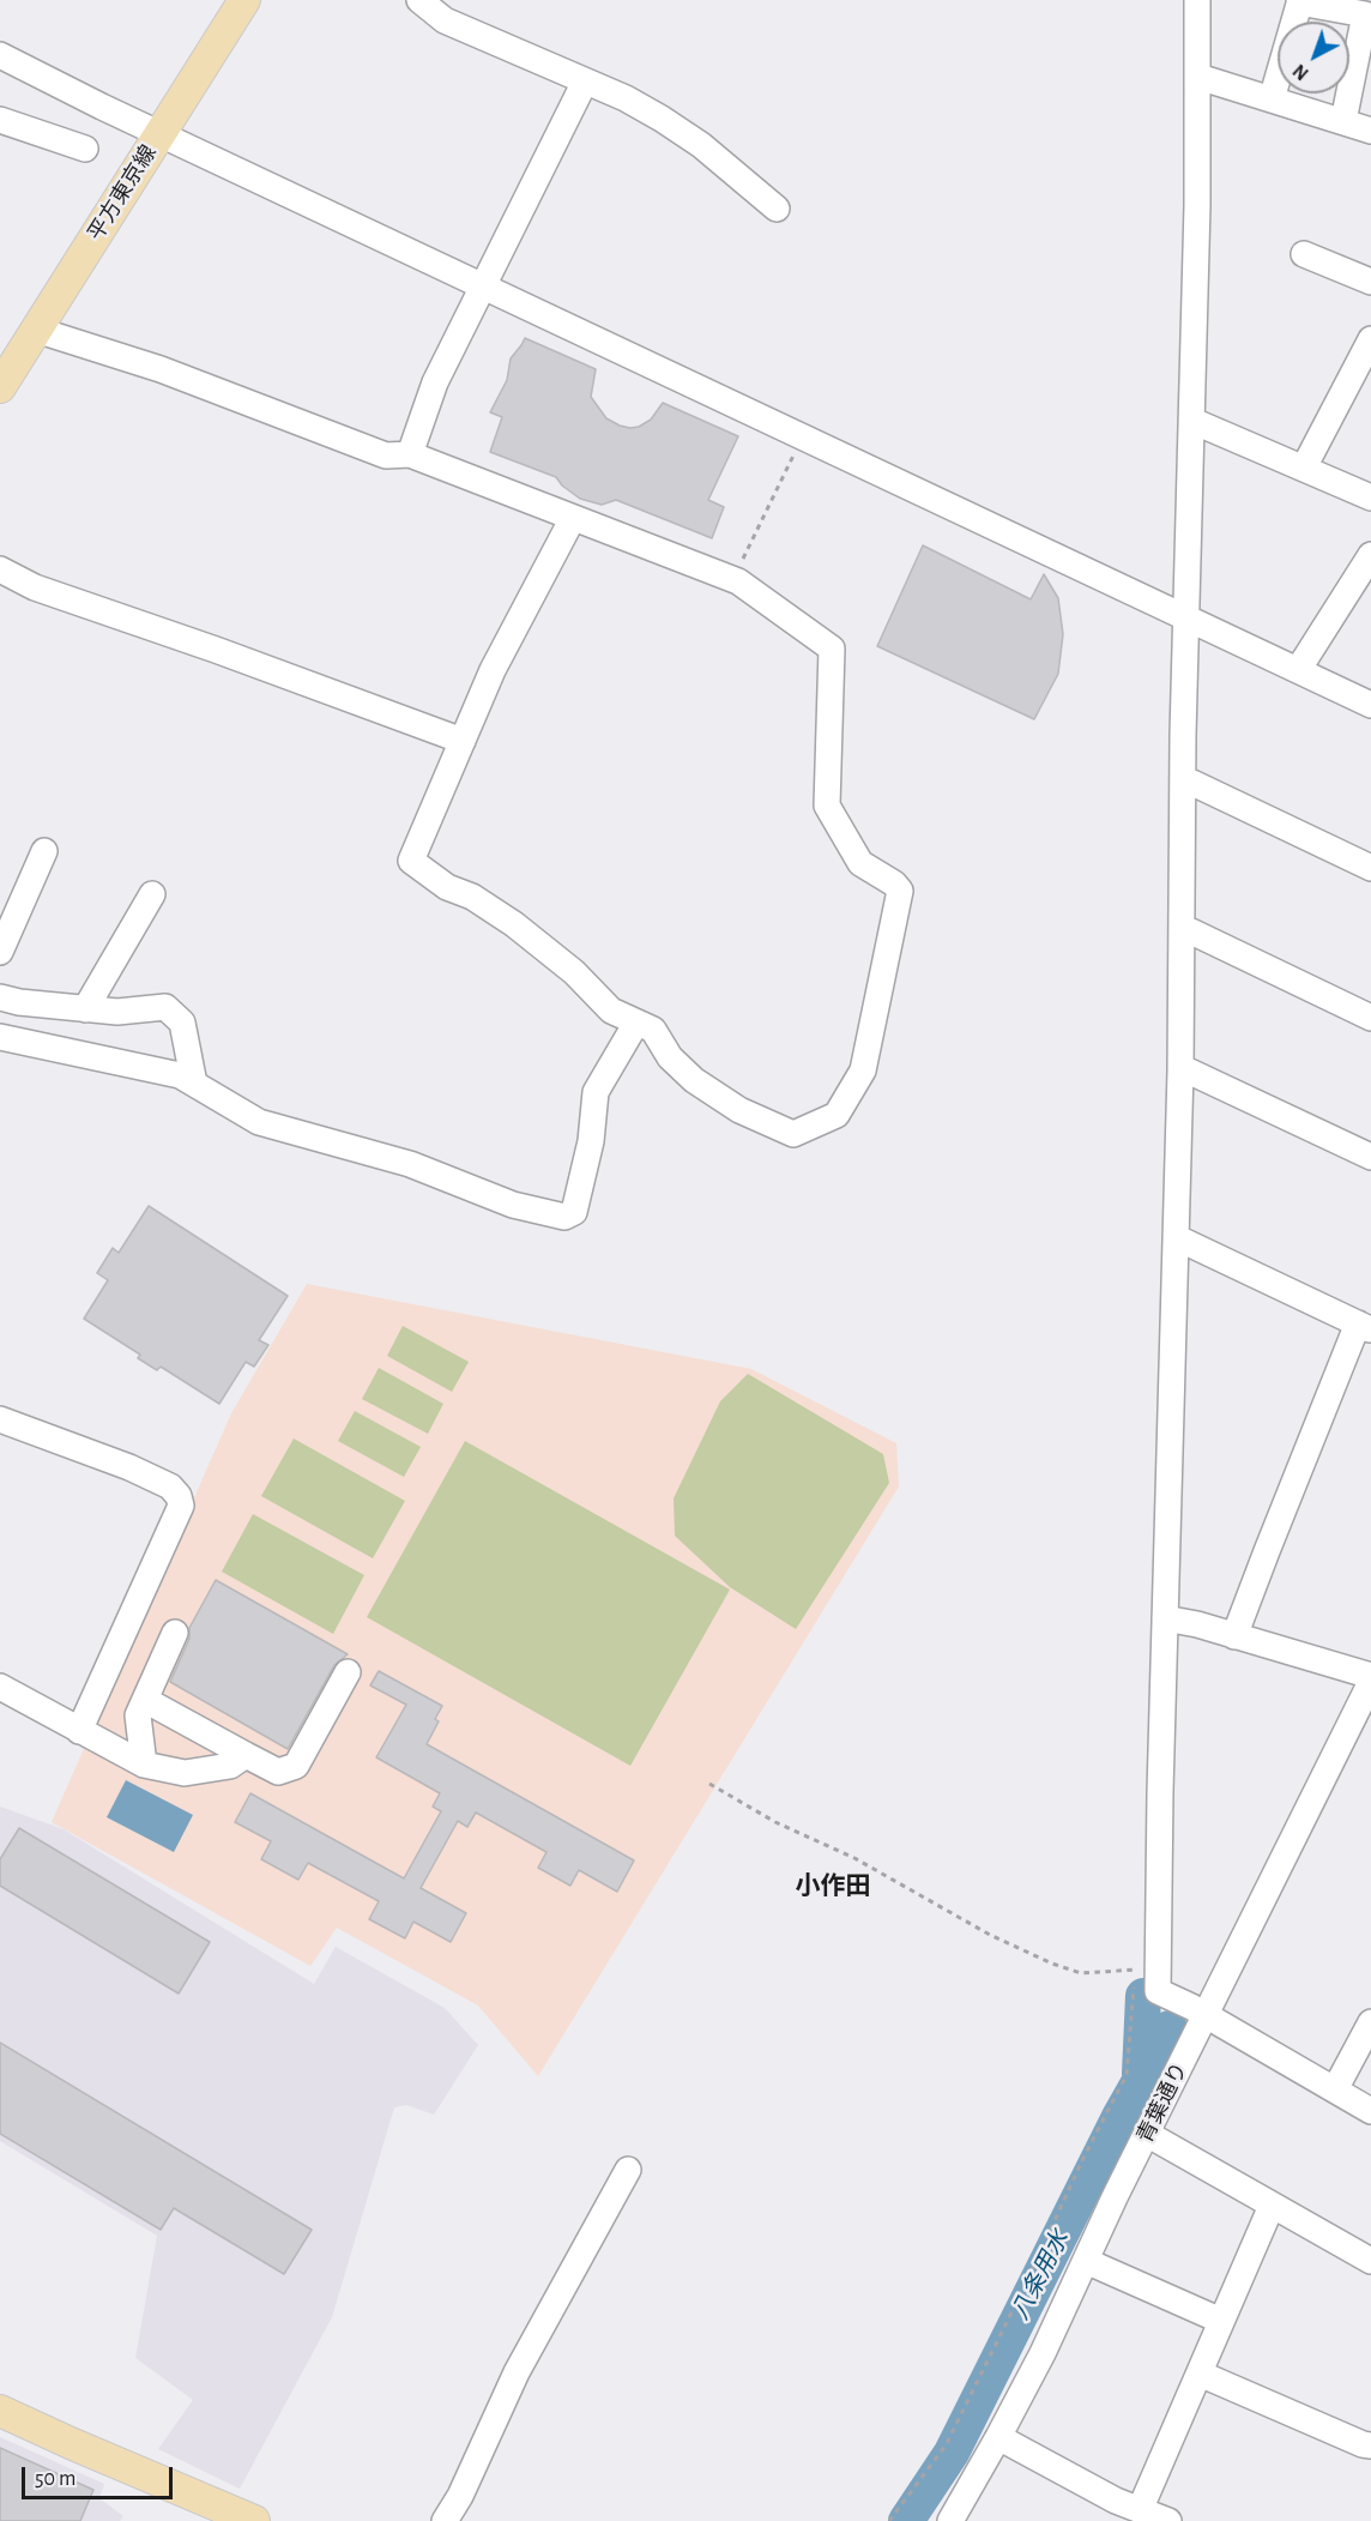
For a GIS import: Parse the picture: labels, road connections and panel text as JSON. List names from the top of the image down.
{
  "streets": {
    "main road": ["平方東京線"],
    "street": ["青葉通り"]
  },
  "districts": ["小作田"],
  "water": ["八条用水"],
  "scale_bar": "50 m",
  "north": "bottom left"
}
